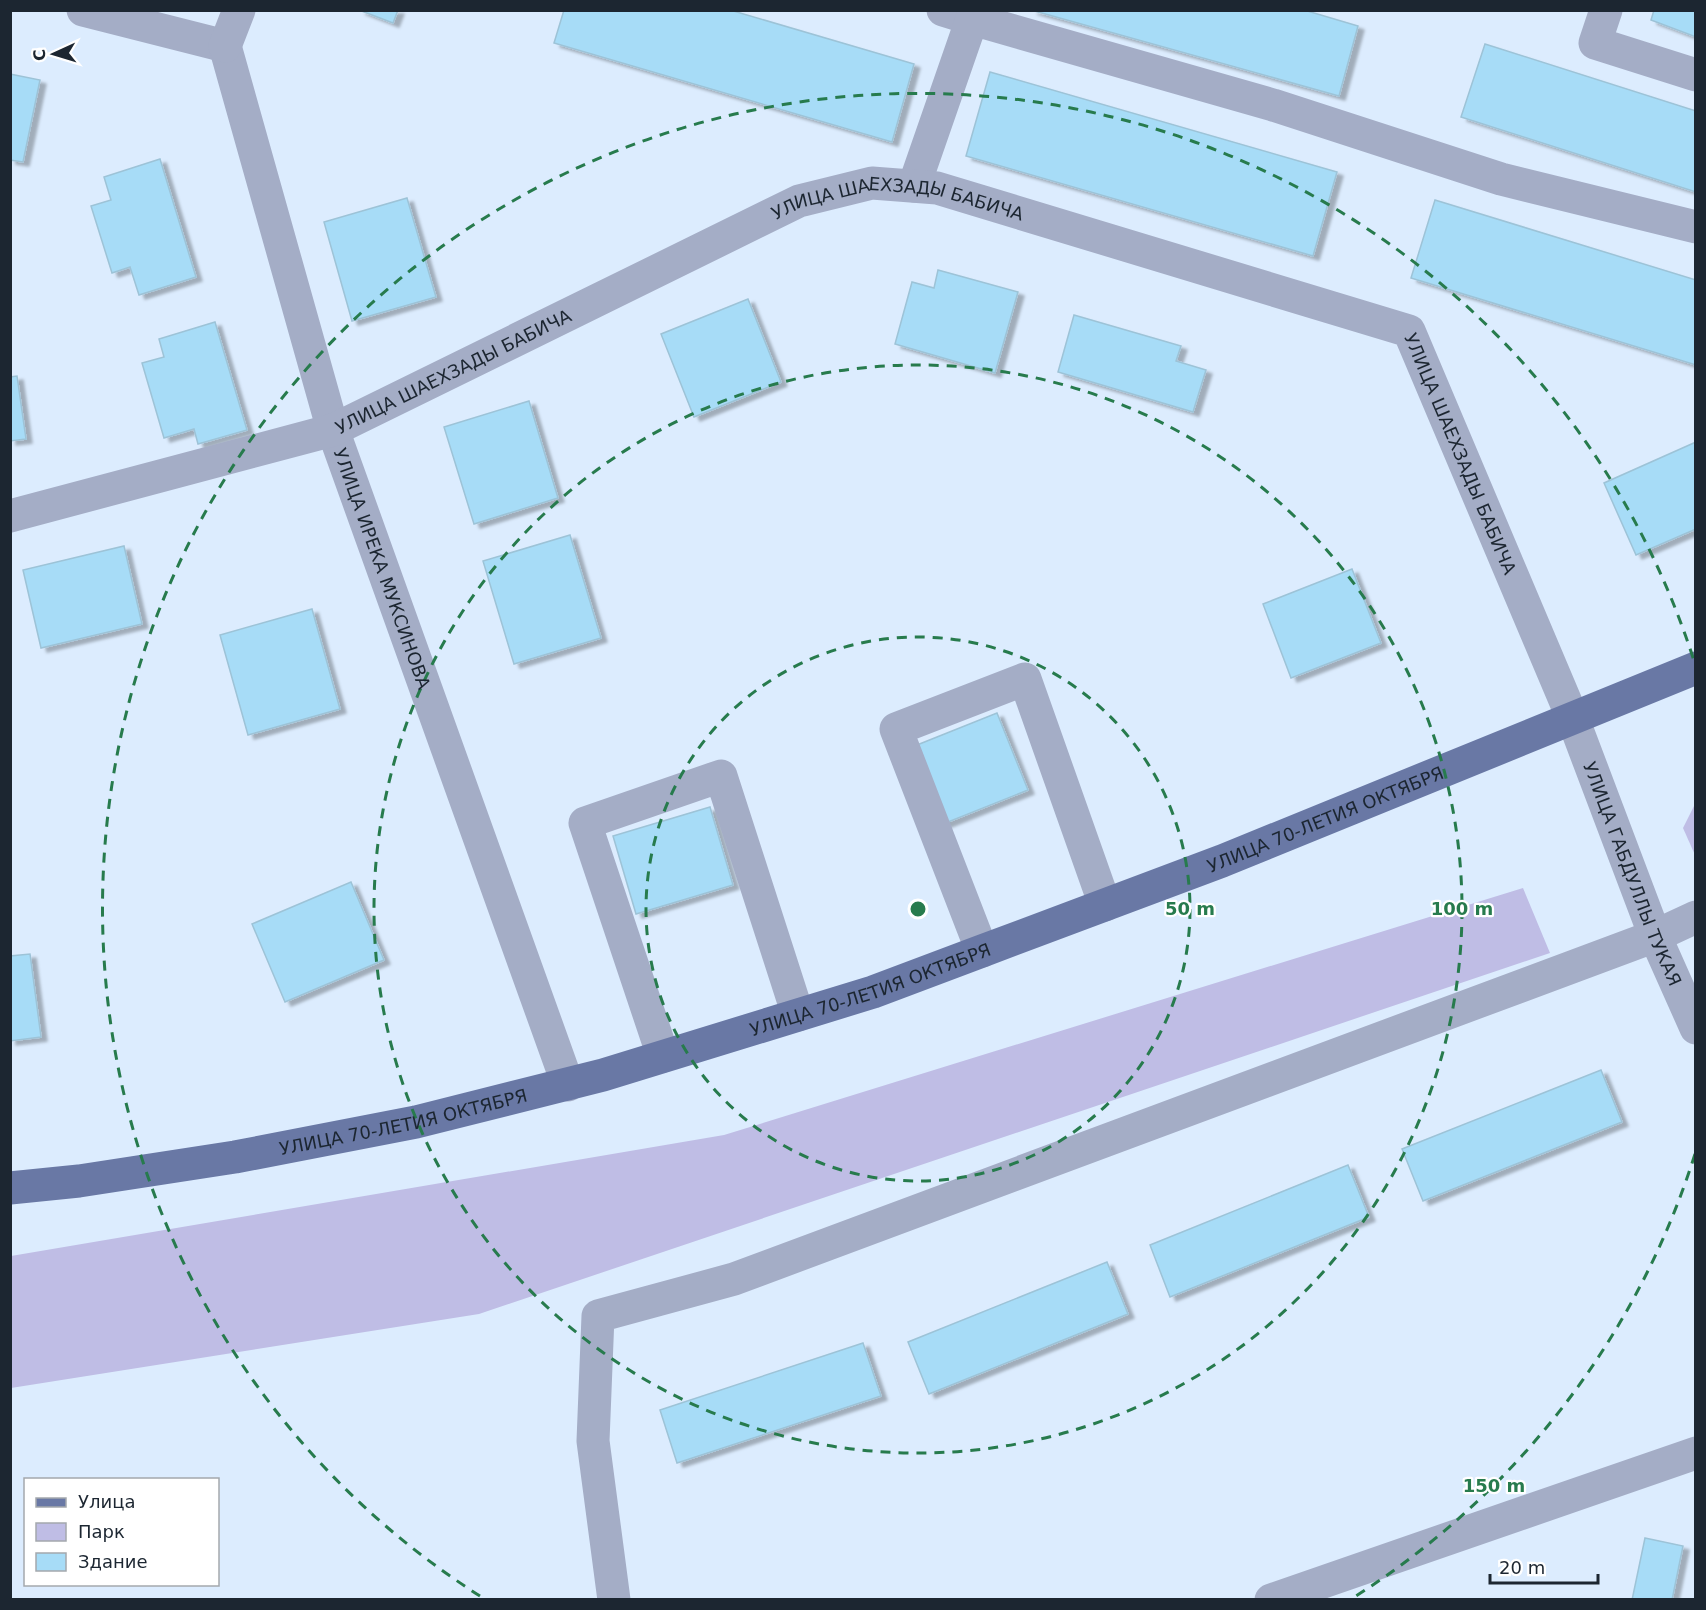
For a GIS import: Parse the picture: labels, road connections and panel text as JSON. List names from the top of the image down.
{
  "streets": {
    "main road": ["УЛИЦА 70-ЛЕТИЯ ОКТЯБРЯ"],
    "street": ["УЛИЦА ШАЕХЗАДЫ БАБИЧА", "УЛИЦА ИРЕКА МУКСИНОВА", "УЛИЦА ГАБДУЛЛЫ ТУКАЯ"]
  },
  "crossings": [
    ["УЛИЦА ШАЕХЗАДЫ БАБИЧА", "УЛИЦА ИРЕКА МУКСИНОВА"],
    ["УЛИЦА ШАЕХЗАДЫ БАБИЧА", "УЛИЦА 70-ЛЕТИЯ ОКТЯБРЯ"],
    ["УЛИЦА ШАЕХЗАДЫ БАБИЧА", "УЛИЦА ГАБДУЛЛЫ ТУКАЯ"],
    ["УЛИЦА ИРЕКА МУКСИНОВА", "УЛИЦА 70-ЛЕТИЯ ОКТЯБРЯ"],
    ["УЛИЦА 70-ЛЕТИЯ ОКТЯБРЯ", "УЛИЦА ГАБДУЛЛЫ ТУКАЯ"]
  ],
  "legend": ["Улица", "Парк", "Здание"],
  "scale_bar": "20 m",
  "north": "left",
  "rings": ["50 m", "100 m", "150 m"]
}
